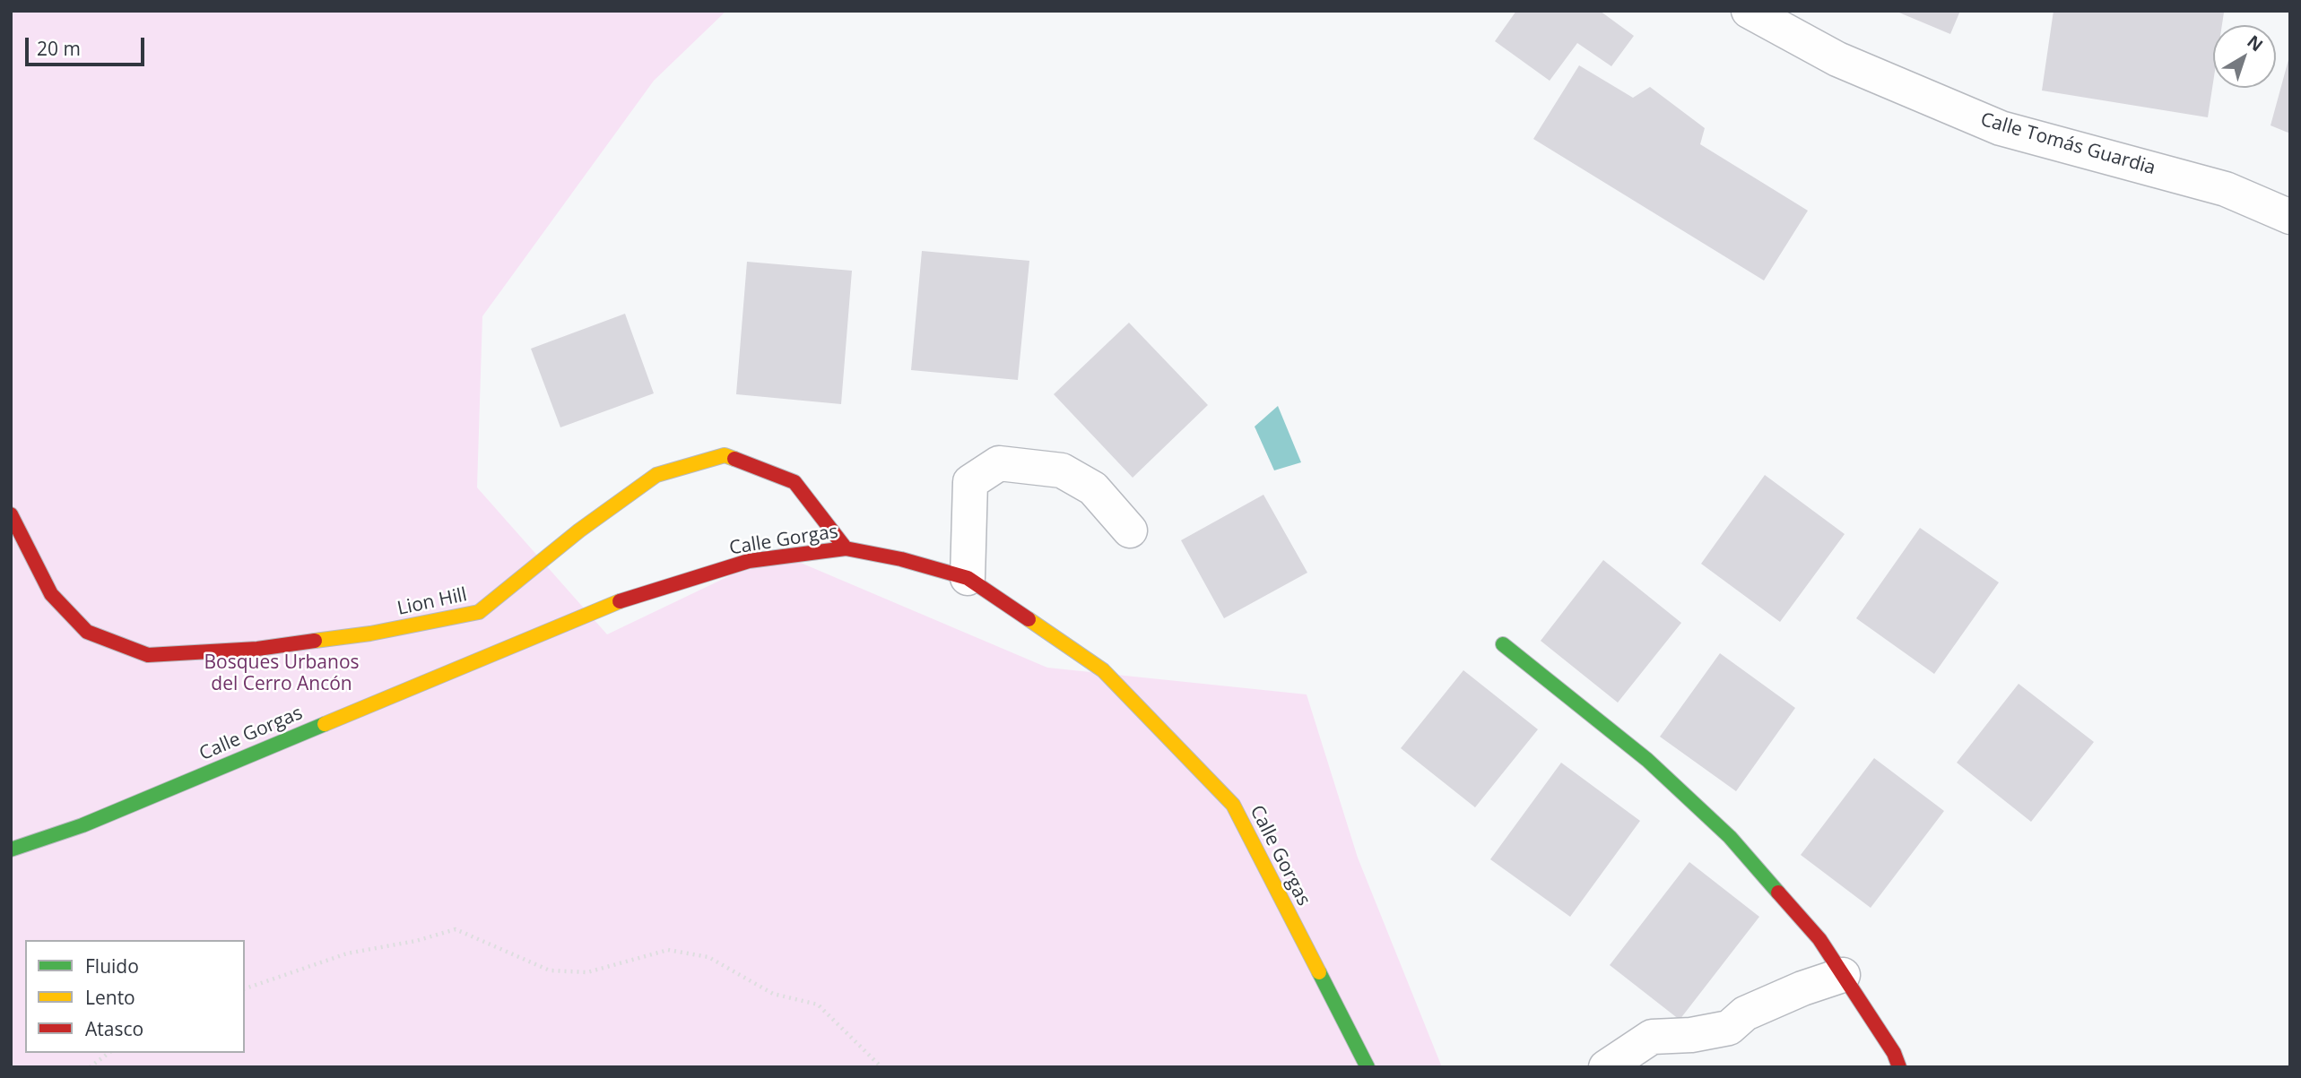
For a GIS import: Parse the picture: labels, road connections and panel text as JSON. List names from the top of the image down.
{
  "streets": {
    "street": ["Calle Tomás Guardia", "Calle Gorgas", "Lion Hill"]
  },
  "crossings": [
    ["Calle Gorgas", "Lion Hill"]
  ],
  "parks": ["Bosques Urbanos del Cerro Ancón"],
  "legend": ["Fluido", "Lento", "Atasco"],
  "scale_bar": "20 m",
  "north": "top right"
}
